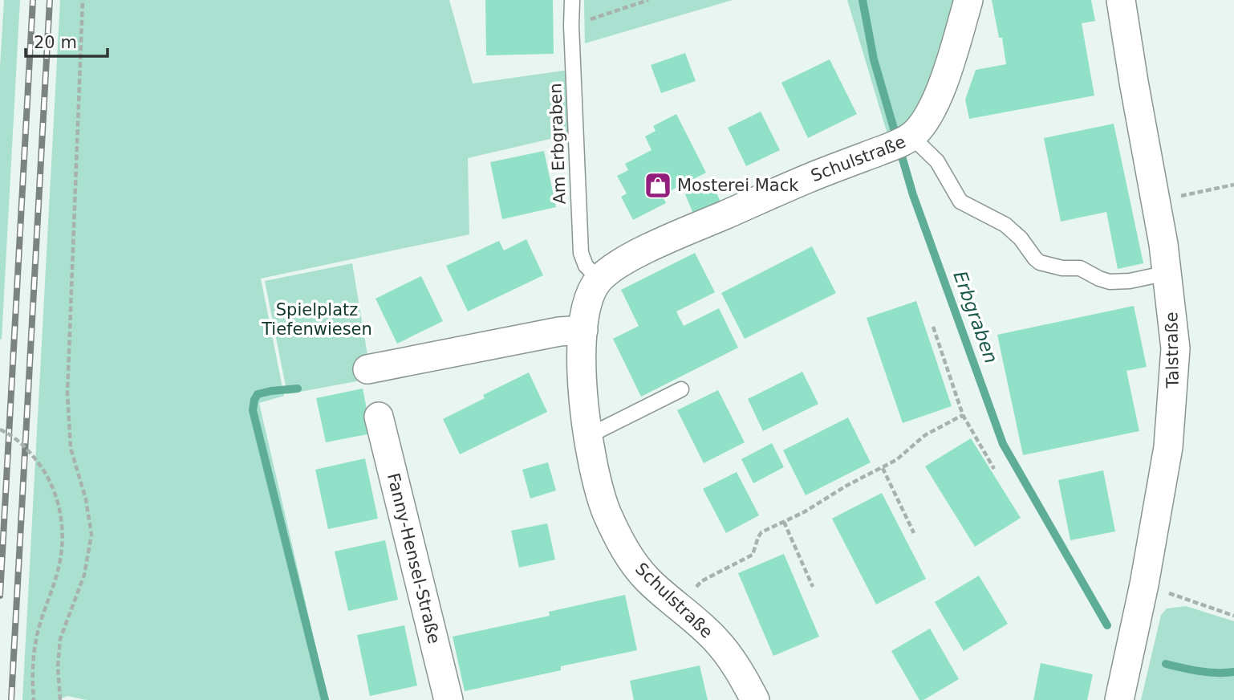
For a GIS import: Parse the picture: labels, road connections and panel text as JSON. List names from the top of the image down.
{
  "streets": {
    "street": ["Schulstraße", "Talstraße", "Fanny-Hensel-Straße"],
    "lane": ["Am Erbgraben"]
  },
  "crossings": [
    ["Am Erbgraben", "Schulstraße"]
  ],
  "water": ["Erbgraben"],
  "parks": ["Spielplatz Tiefenwiesen"],
  "places": {
    "shop": ["Mosterei Mack"]
  },
  "scale_bar": "20 m"
}
